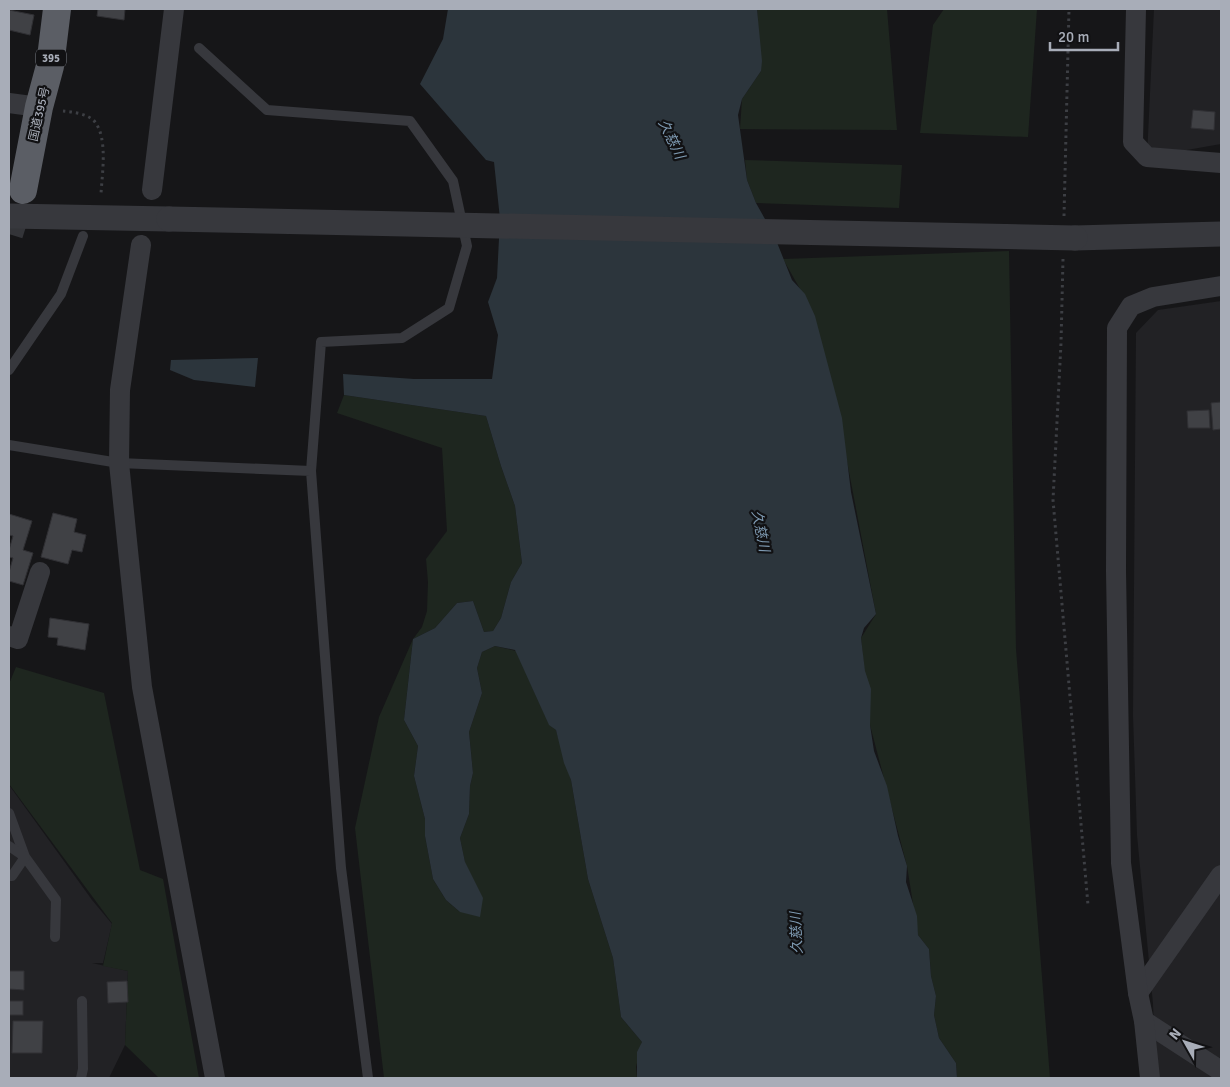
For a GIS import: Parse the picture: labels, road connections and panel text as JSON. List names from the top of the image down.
{
  "streets": {
    "highway": ["395", "国道395号"]
  },
  "water": ["久慈川"],
  "scale_bar": "20 m",
  "north": "top left"
}
